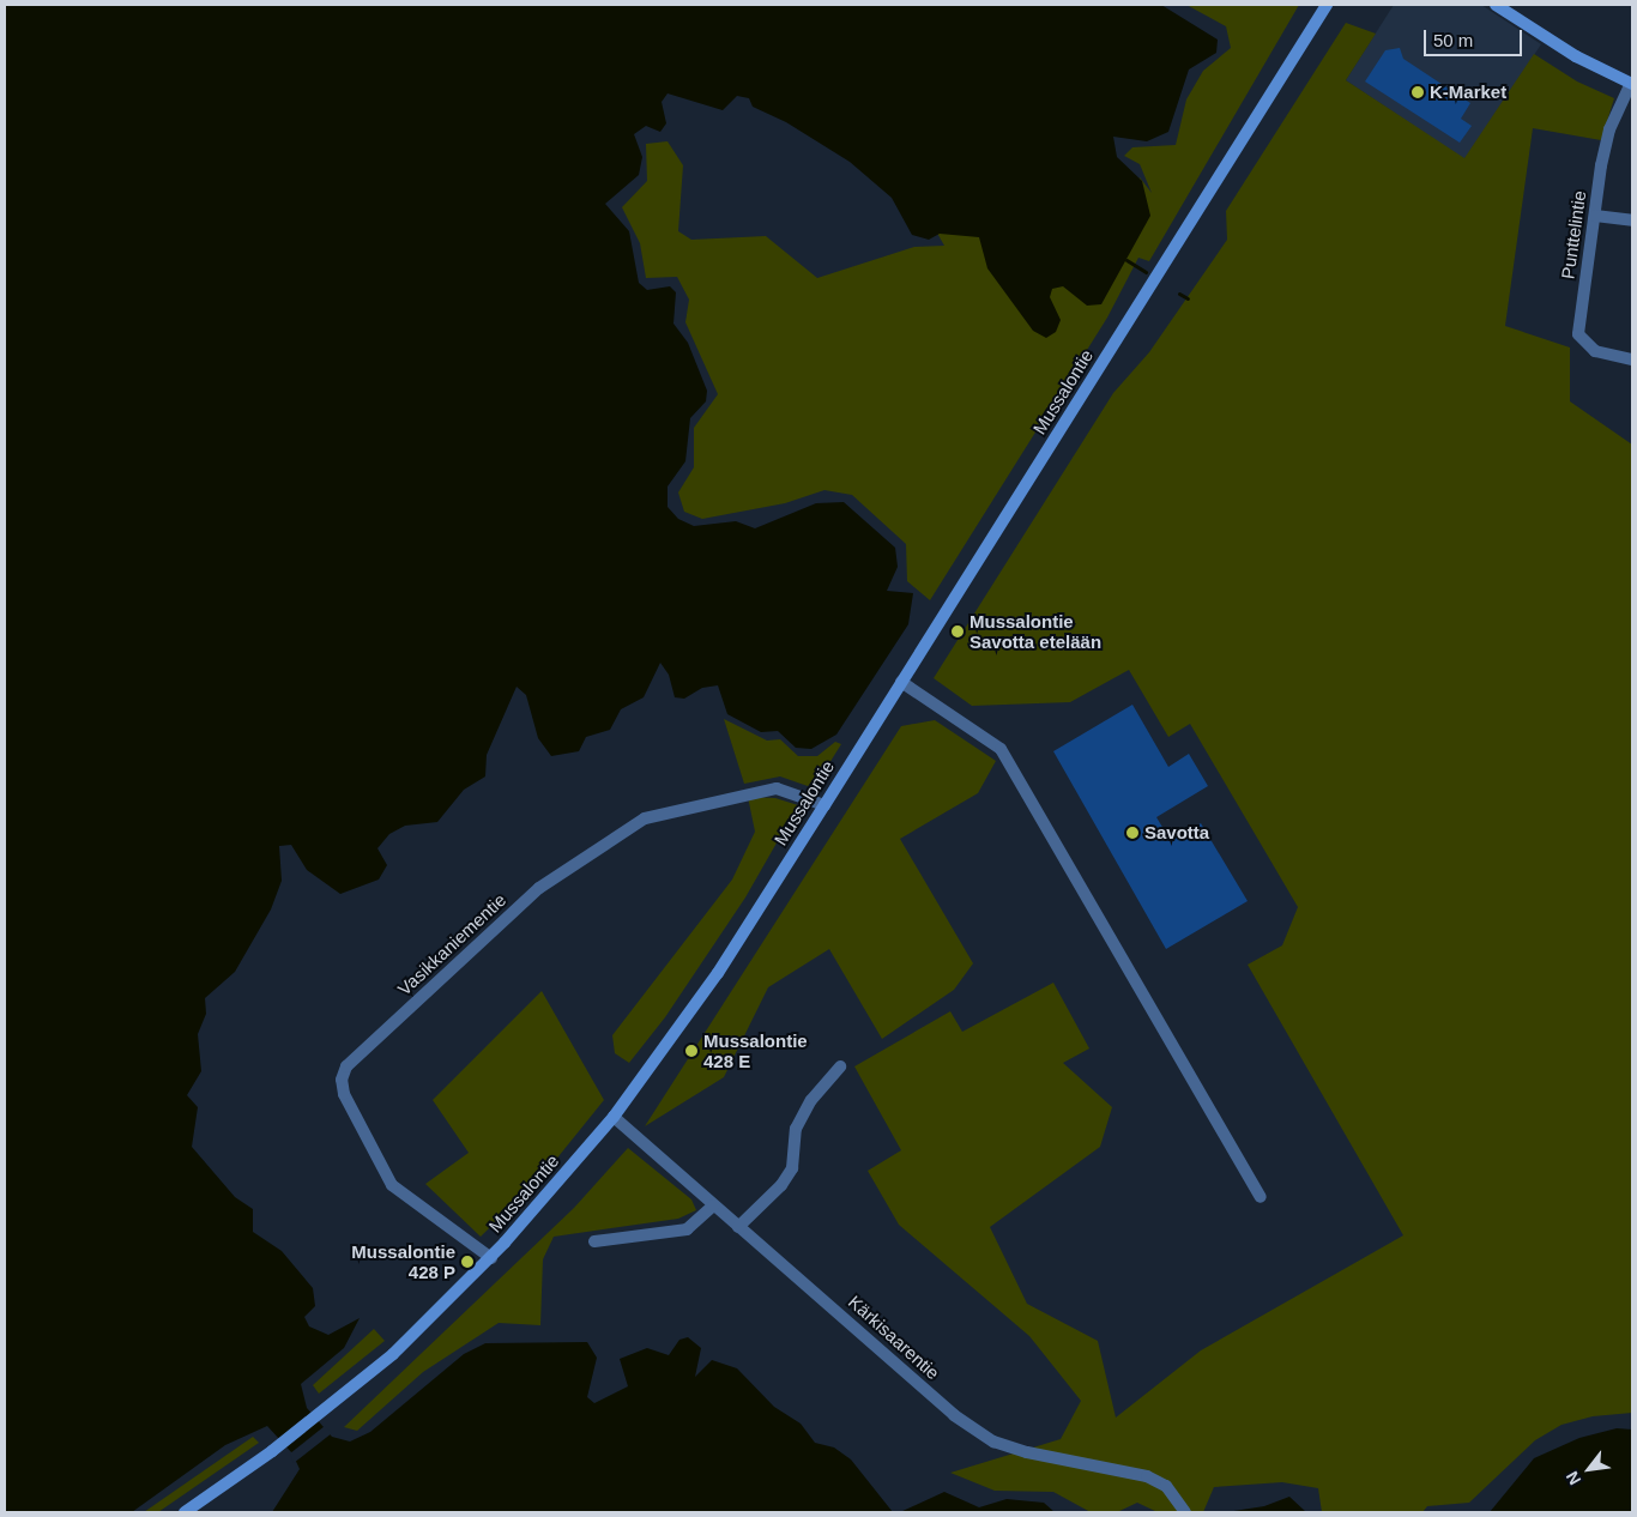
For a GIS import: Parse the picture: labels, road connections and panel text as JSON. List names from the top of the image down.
{
  "streets": {
    "main road": ["Mussalontie"],
    "street": ["Punttelintie", "Vasikkaniementie", "Kärkisaarentie"]
  },
  "crossings": [
    ["Mussalontie", "Vasikkaniementie"],
    ["Mussalontie", "Kärkisaarentie"]
  ],
  "places": [
    "K-Market",
    "Mussalontie Savotta etelään",
    "Savotta",
    "Mussalontie 428 E",
    "Mussalontie 428 P"
  ],
  "scale_bar": "50 m",
  "north": "bottom left"
}
